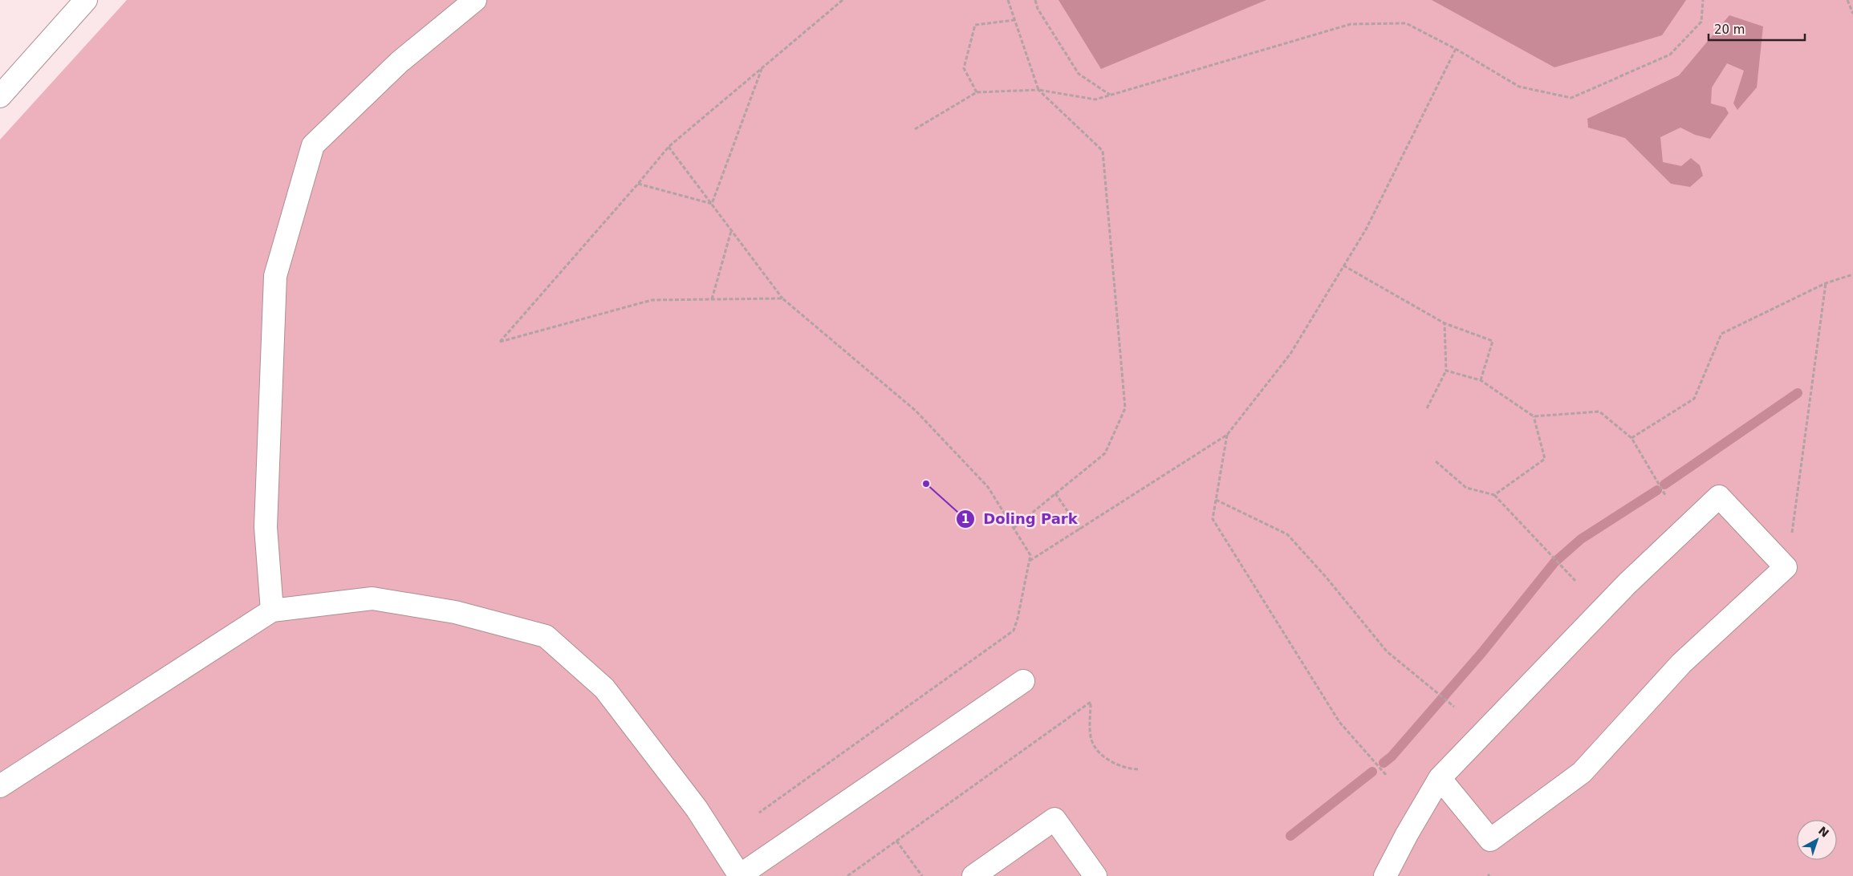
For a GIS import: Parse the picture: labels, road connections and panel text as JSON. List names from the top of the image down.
{
  "places": ["Doling Park"],
  "scale_bar": "20 m",
  "north": "top right"
}
